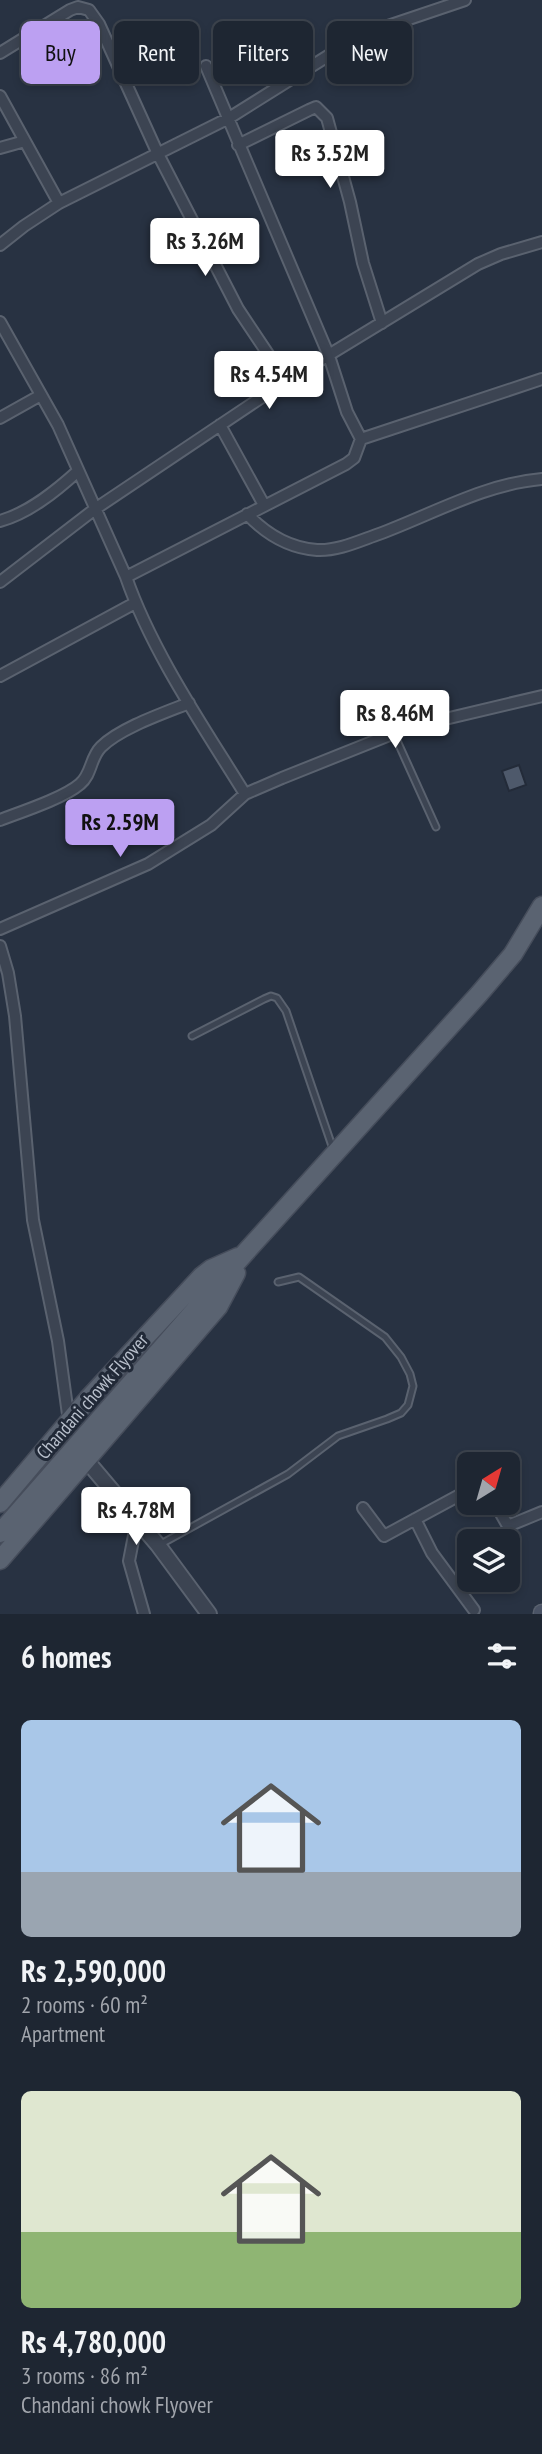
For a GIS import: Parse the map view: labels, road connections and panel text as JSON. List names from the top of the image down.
{
  "streets": {
    "main road": ["Chandani chowk Flyover"]
  },
  "north": "top right",
  "page": {
    "chip": [
      "Buy",
      "Rent",
      "Filters",
      "New"
    ],
    "price": [
      "Rs 3.52M",
      "Rs 3.26M",
      "Rs 4.54M",
      "Rs 8.46M",
      "Rs 2.59M",
      "Rs 4.78M"
    ],
    "heading": "6 homes",
    "list": [
      {
        "name": "Rs 2,590,000",
        "note": "2 rooms · 60 m² · Apartment"
      },
      {
        "name": "Rs 4,780,000",
        "note": "3 rooms · 86 m² · Chandani chowk Flyover"
      }
    ]
  }
}
